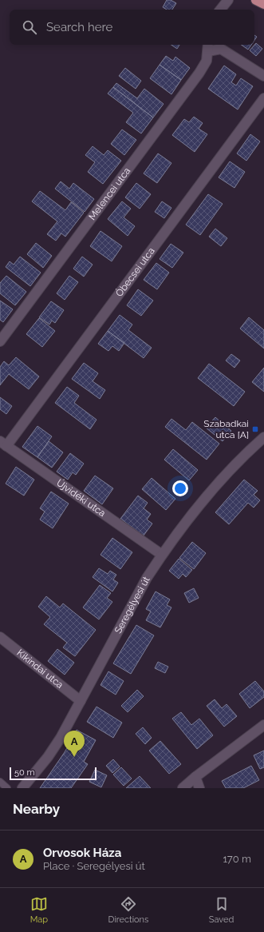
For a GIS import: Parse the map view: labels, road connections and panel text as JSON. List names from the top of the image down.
{
  "streets": {
    "street": [
      "Melencei utca",
      "Óbecsei utca",
      "Újvidéki utca",
      "Seregélyesi út",
      "Kikindai utca"
    ]
  },
  "crossings": [
    ["Óbecsei utca", "Újvidéki utca"],
    ["Újvidéki utca", "Seregélyesi út"],
    ["Seregélyesi út", "Kikindai utca"]
  ],
  "places": {
    "transit": ["Szabadkai utca [A]"]
  },
  "scale_bar": "50 m",
  "page": {
    "search": "Search here",
    "pins": "A",
    "scale": "50 m",
    "heading": "Nearby",
    "list": [
      {
        "mark": "A",
        "name": "Orvosok Háza",
        "note": "Place · Seregélyesi út",
        "value": "170 m"
      }
    ],
    "nav": ["Map", "Directions", "Saved"]
  }
}
